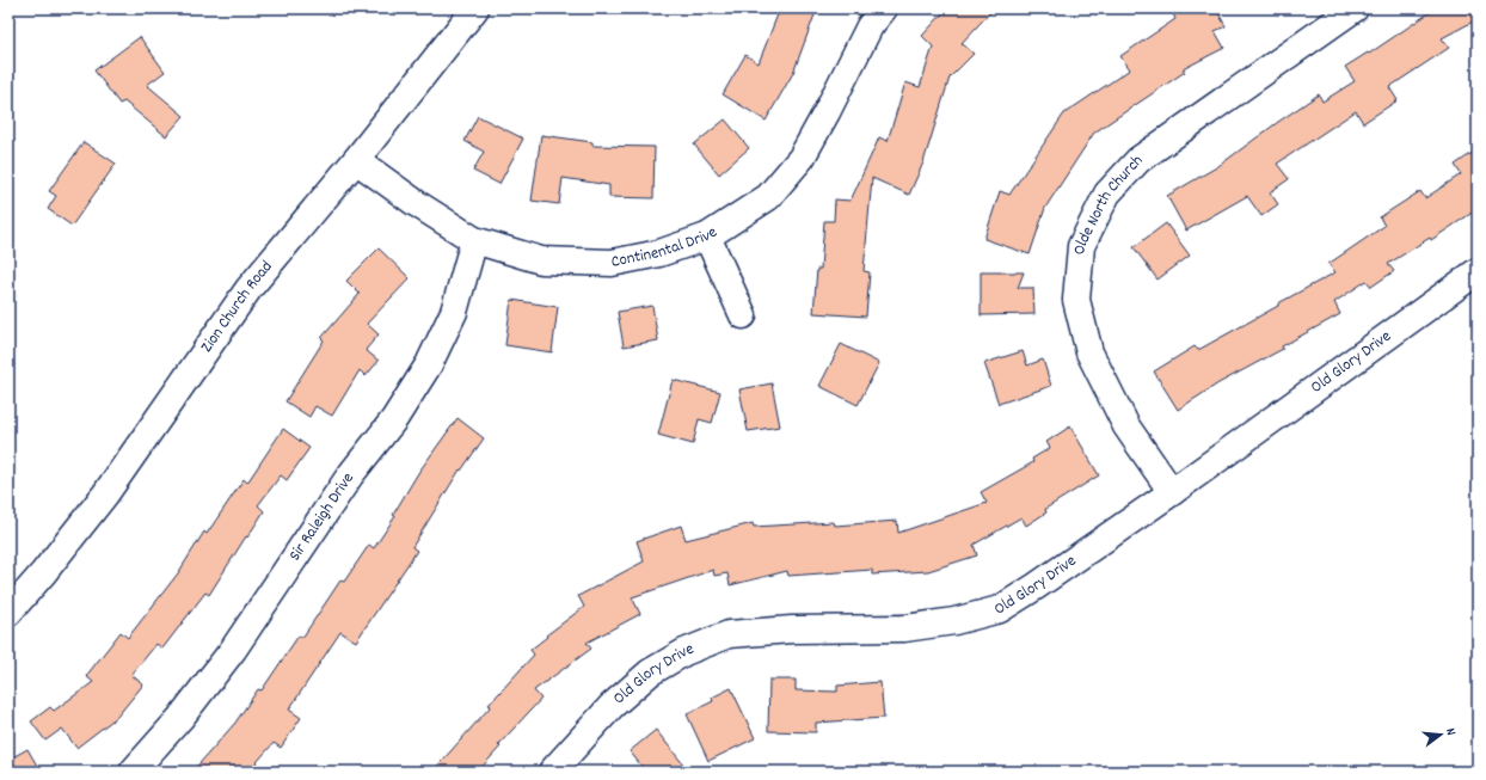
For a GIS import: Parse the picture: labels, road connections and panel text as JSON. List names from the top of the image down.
{
  "streets": {
    "street": [
      "Olde North Church",
      "Continental Drive",
      "Zion Church Road",
      "Old Glory Drive",
      "Sir Raleigh Drive"
    ]
  },
  "crossings": [
    ["Olde North Church", "Old Glory Drive"],
    ["Continental Drive", "Zion Church Road"],
    ["Continental Drive", "Sir Raleigh Drive"]
  ],
  "north": "right"
}
